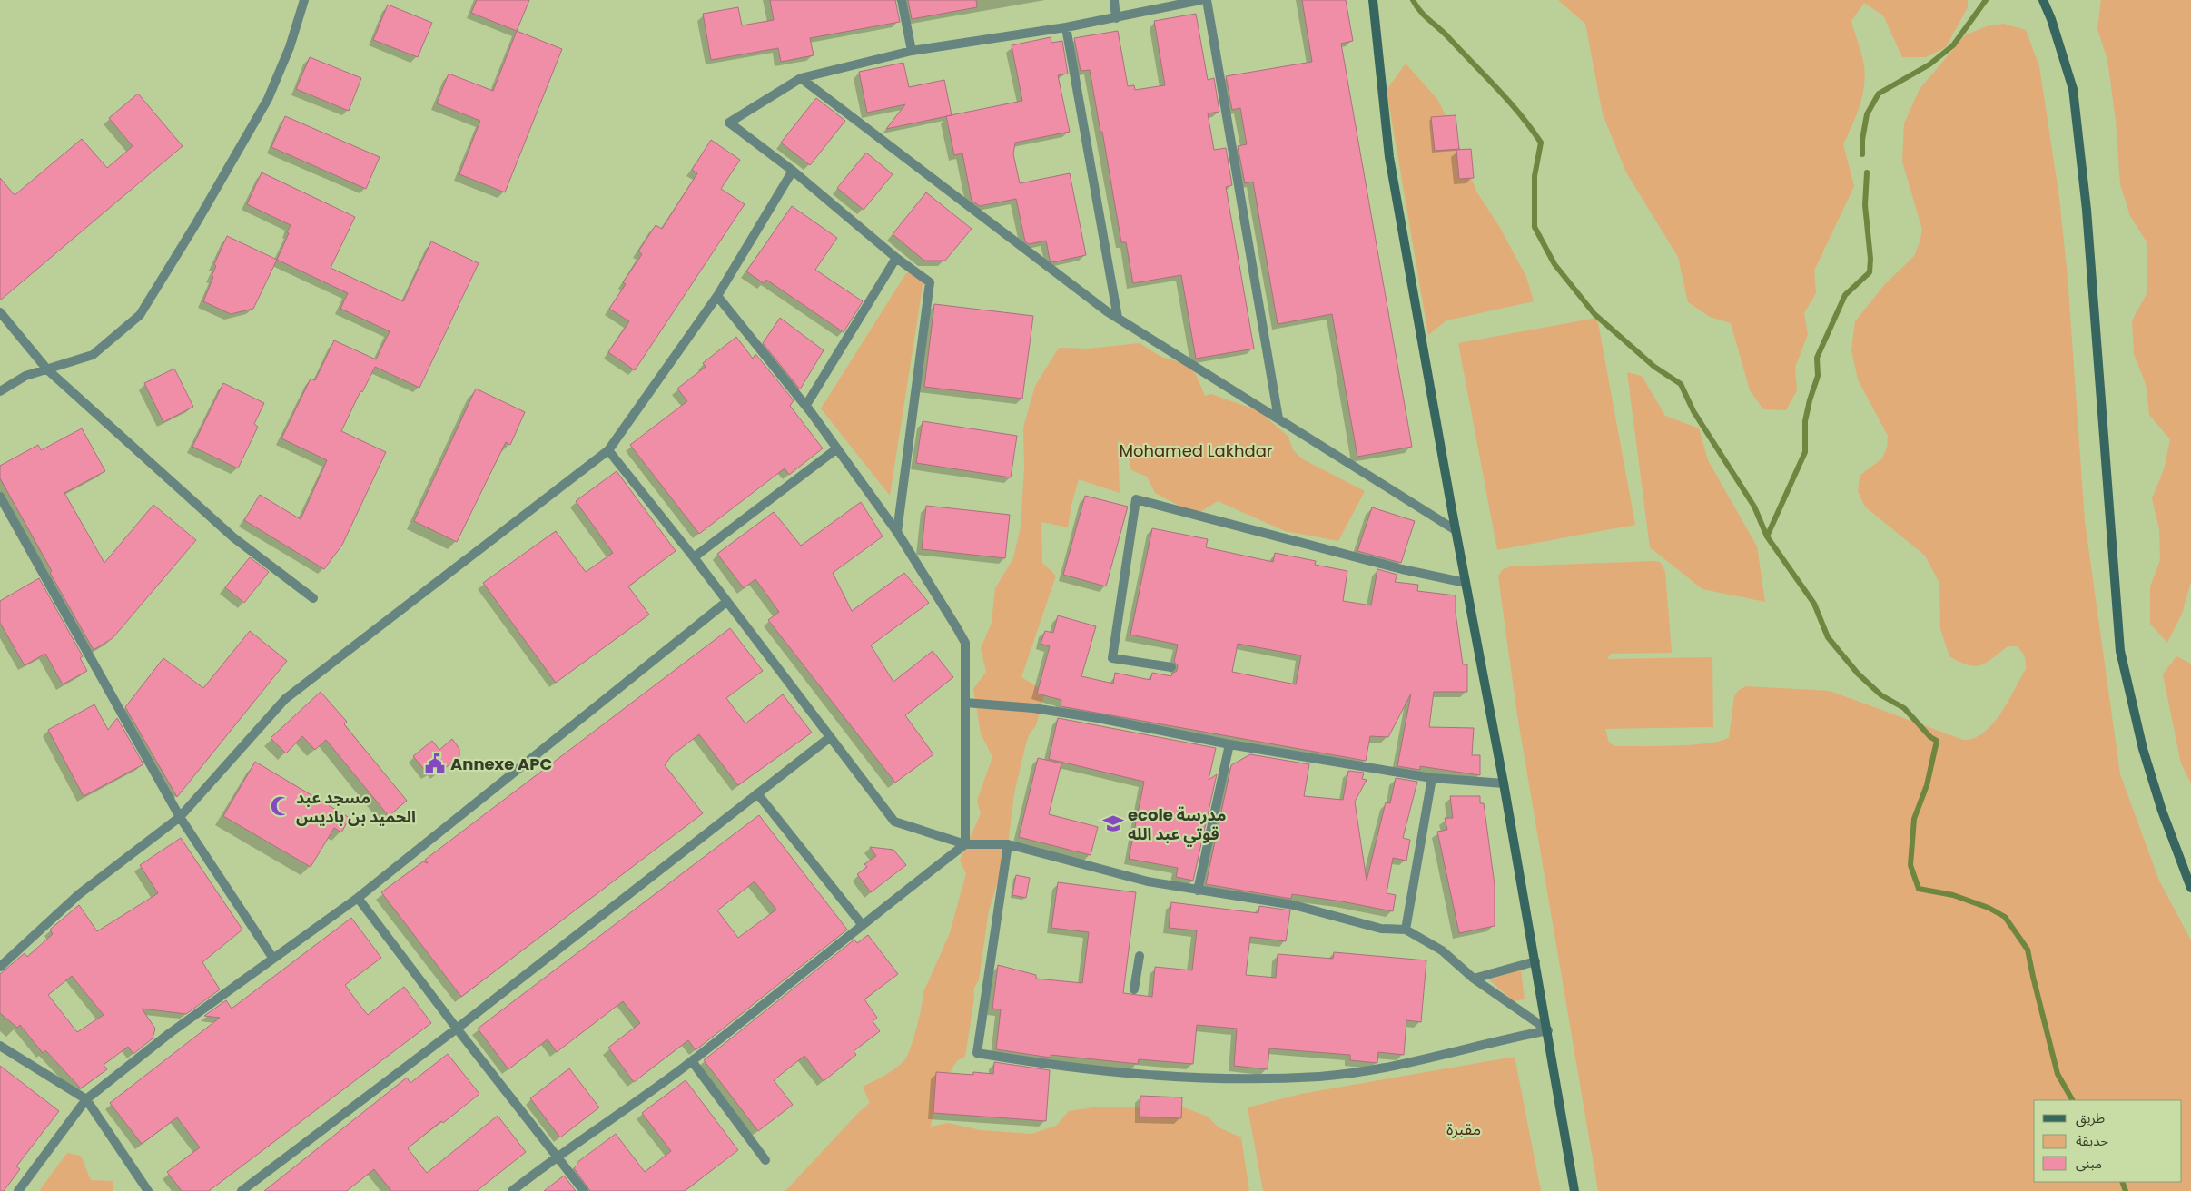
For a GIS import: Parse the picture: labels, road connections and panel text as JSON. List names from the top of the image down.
{
  "parks": ["Mohamed Lakhdar", "مقبرة"],
  "places": {
    "public building": ["Annexe APC"],
    "mosque": ["مسجد عبد الحميد بن باديس"],
    "school or university": ["ecole مدرسة قوتي عبد الله"]
  },
  "legend": ["طريق", "حديقة", "مبنى"]
}
